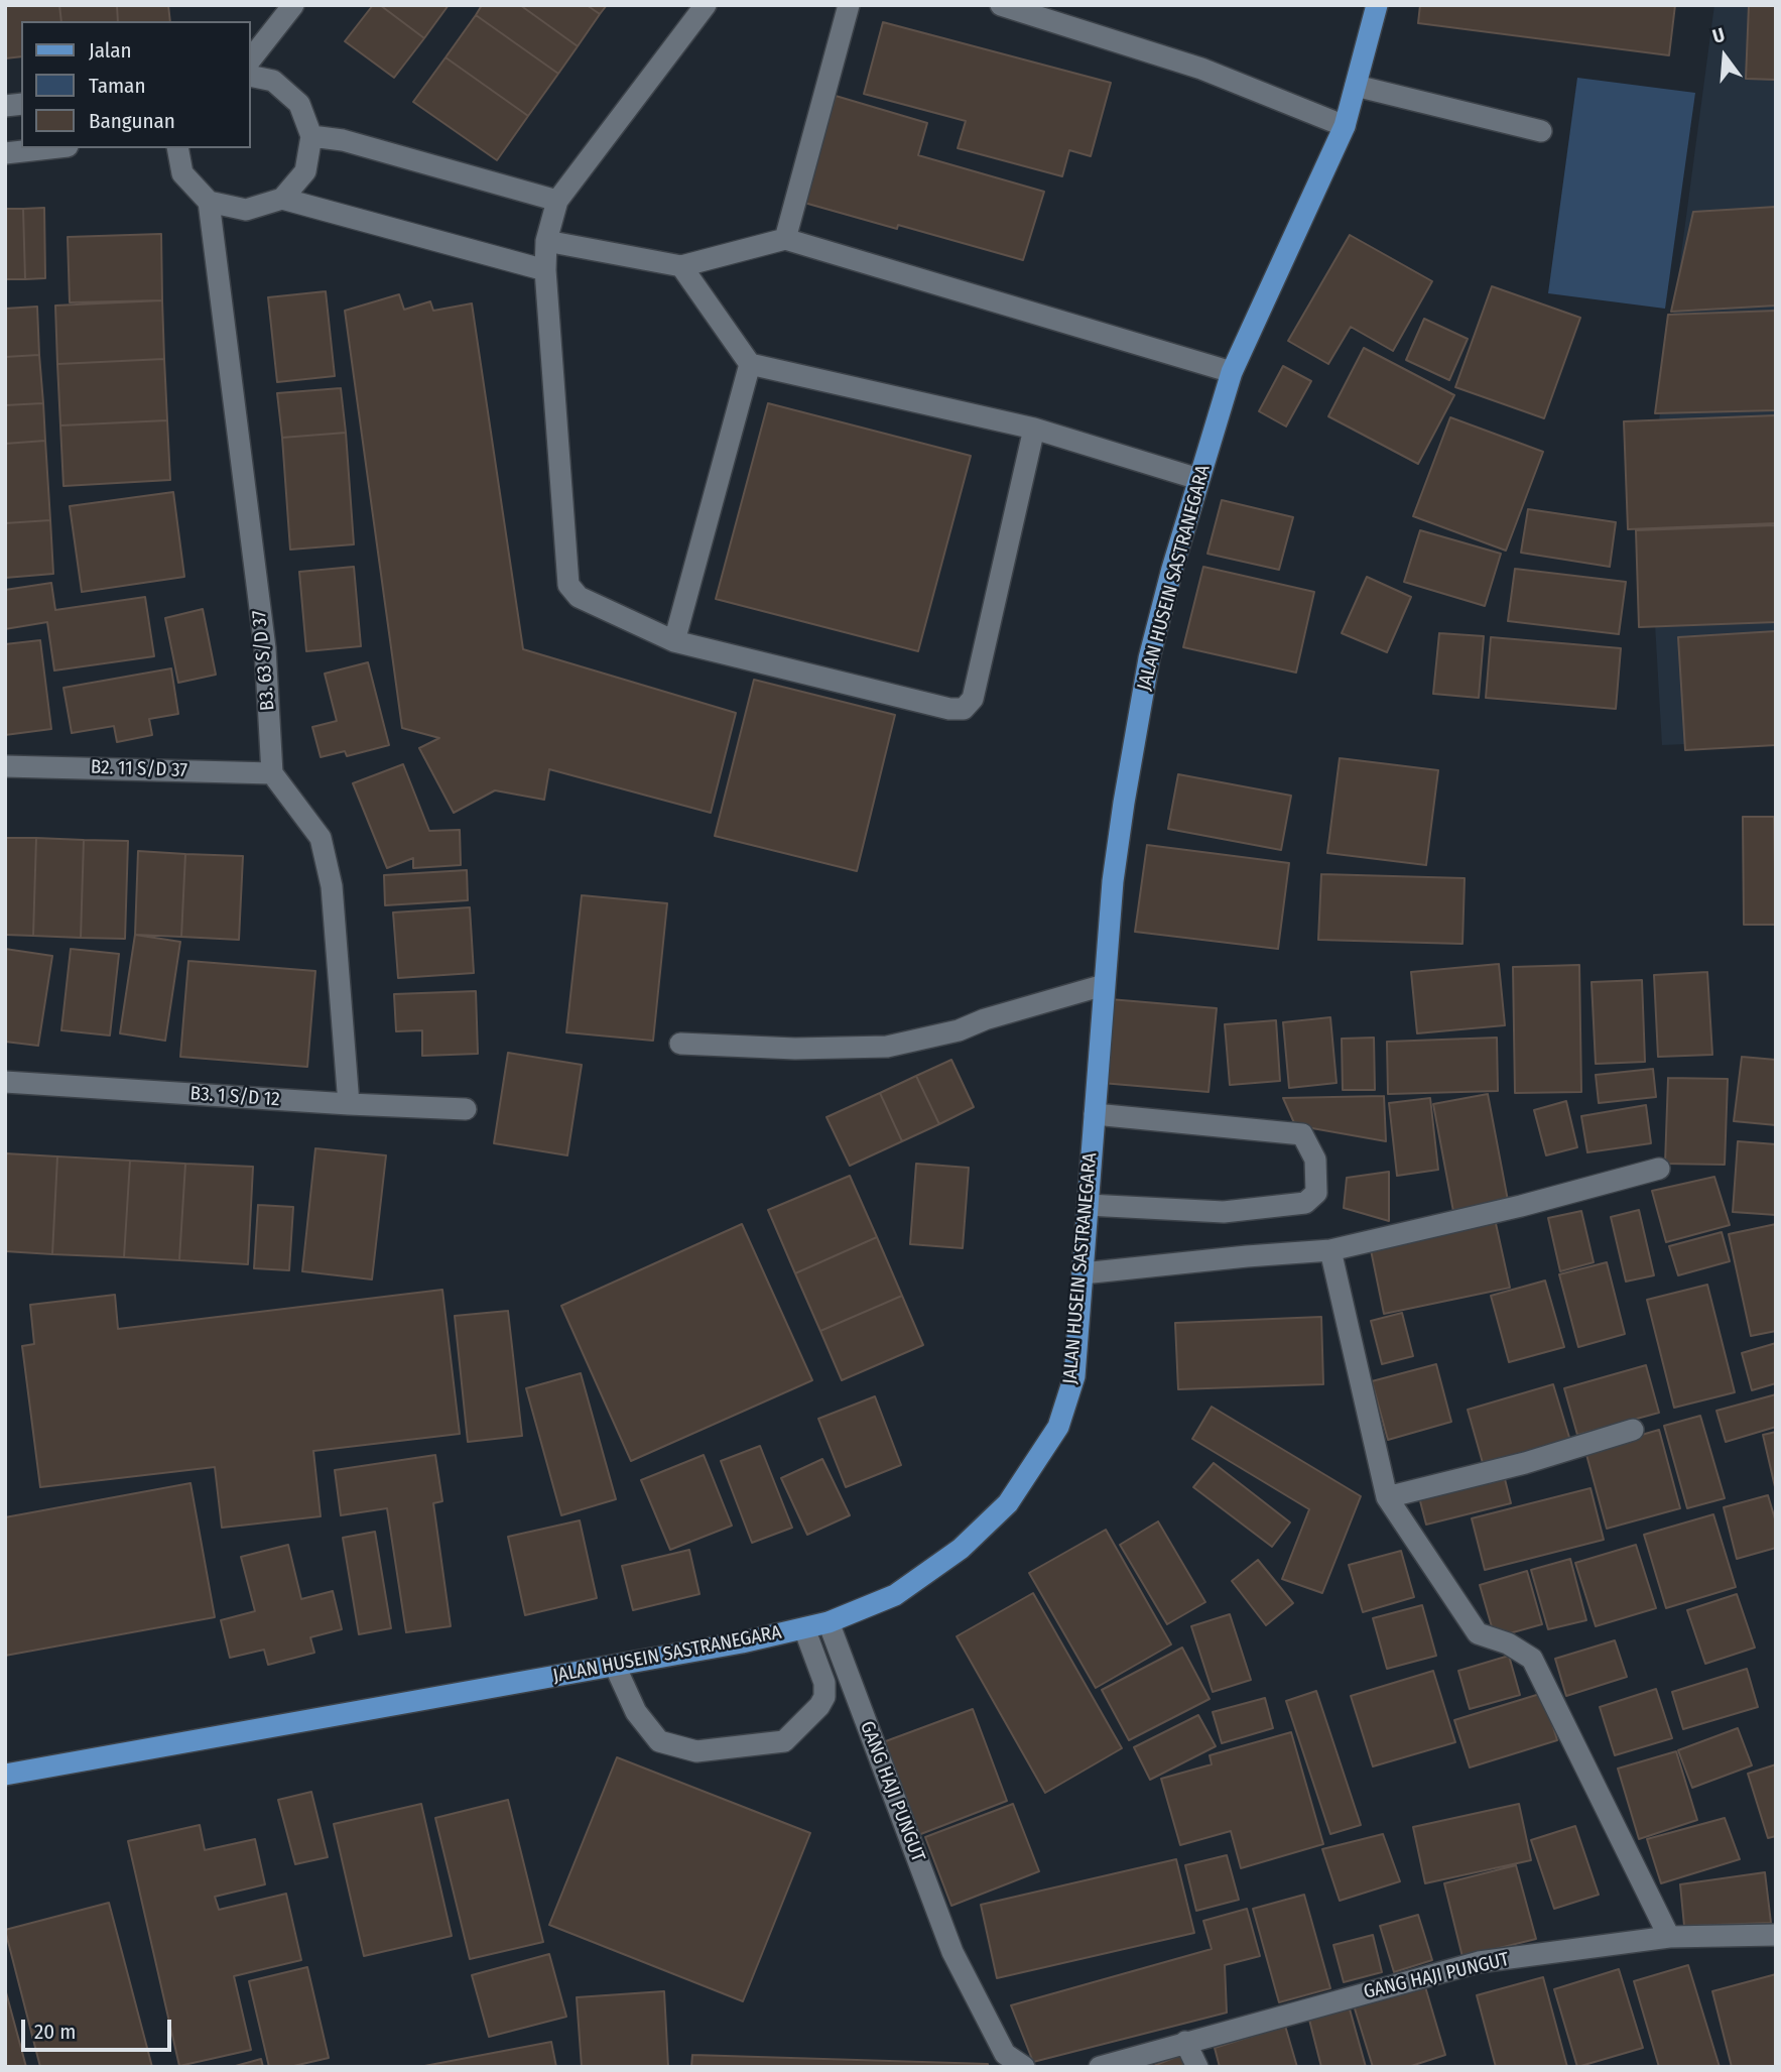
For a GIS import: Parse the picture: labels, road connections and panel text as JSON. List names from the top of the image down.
{
  "streets": {
    "main road": ["JALAN HUSEIN SASTRANEGARA"],
    "street": [
      "B3. 63 S/D 37",
      "B2. 11 S/D 37",
      "B3. 1 S/D 12",
      "GANG HAJI PUNGUT"
    ]
  },
  "crossings": [
    ["JALAN HUSEIN SASTRANEGARA", "GANG HAJI PUNGUT"],
    ["B3. 63 S/D 37", "B2. 11 S/D 37"]
  ],
  "legend": ["Jalan", "Taman", "Bangunan"],
  "scale_bar": "20 m",
  "north": "top"
}
